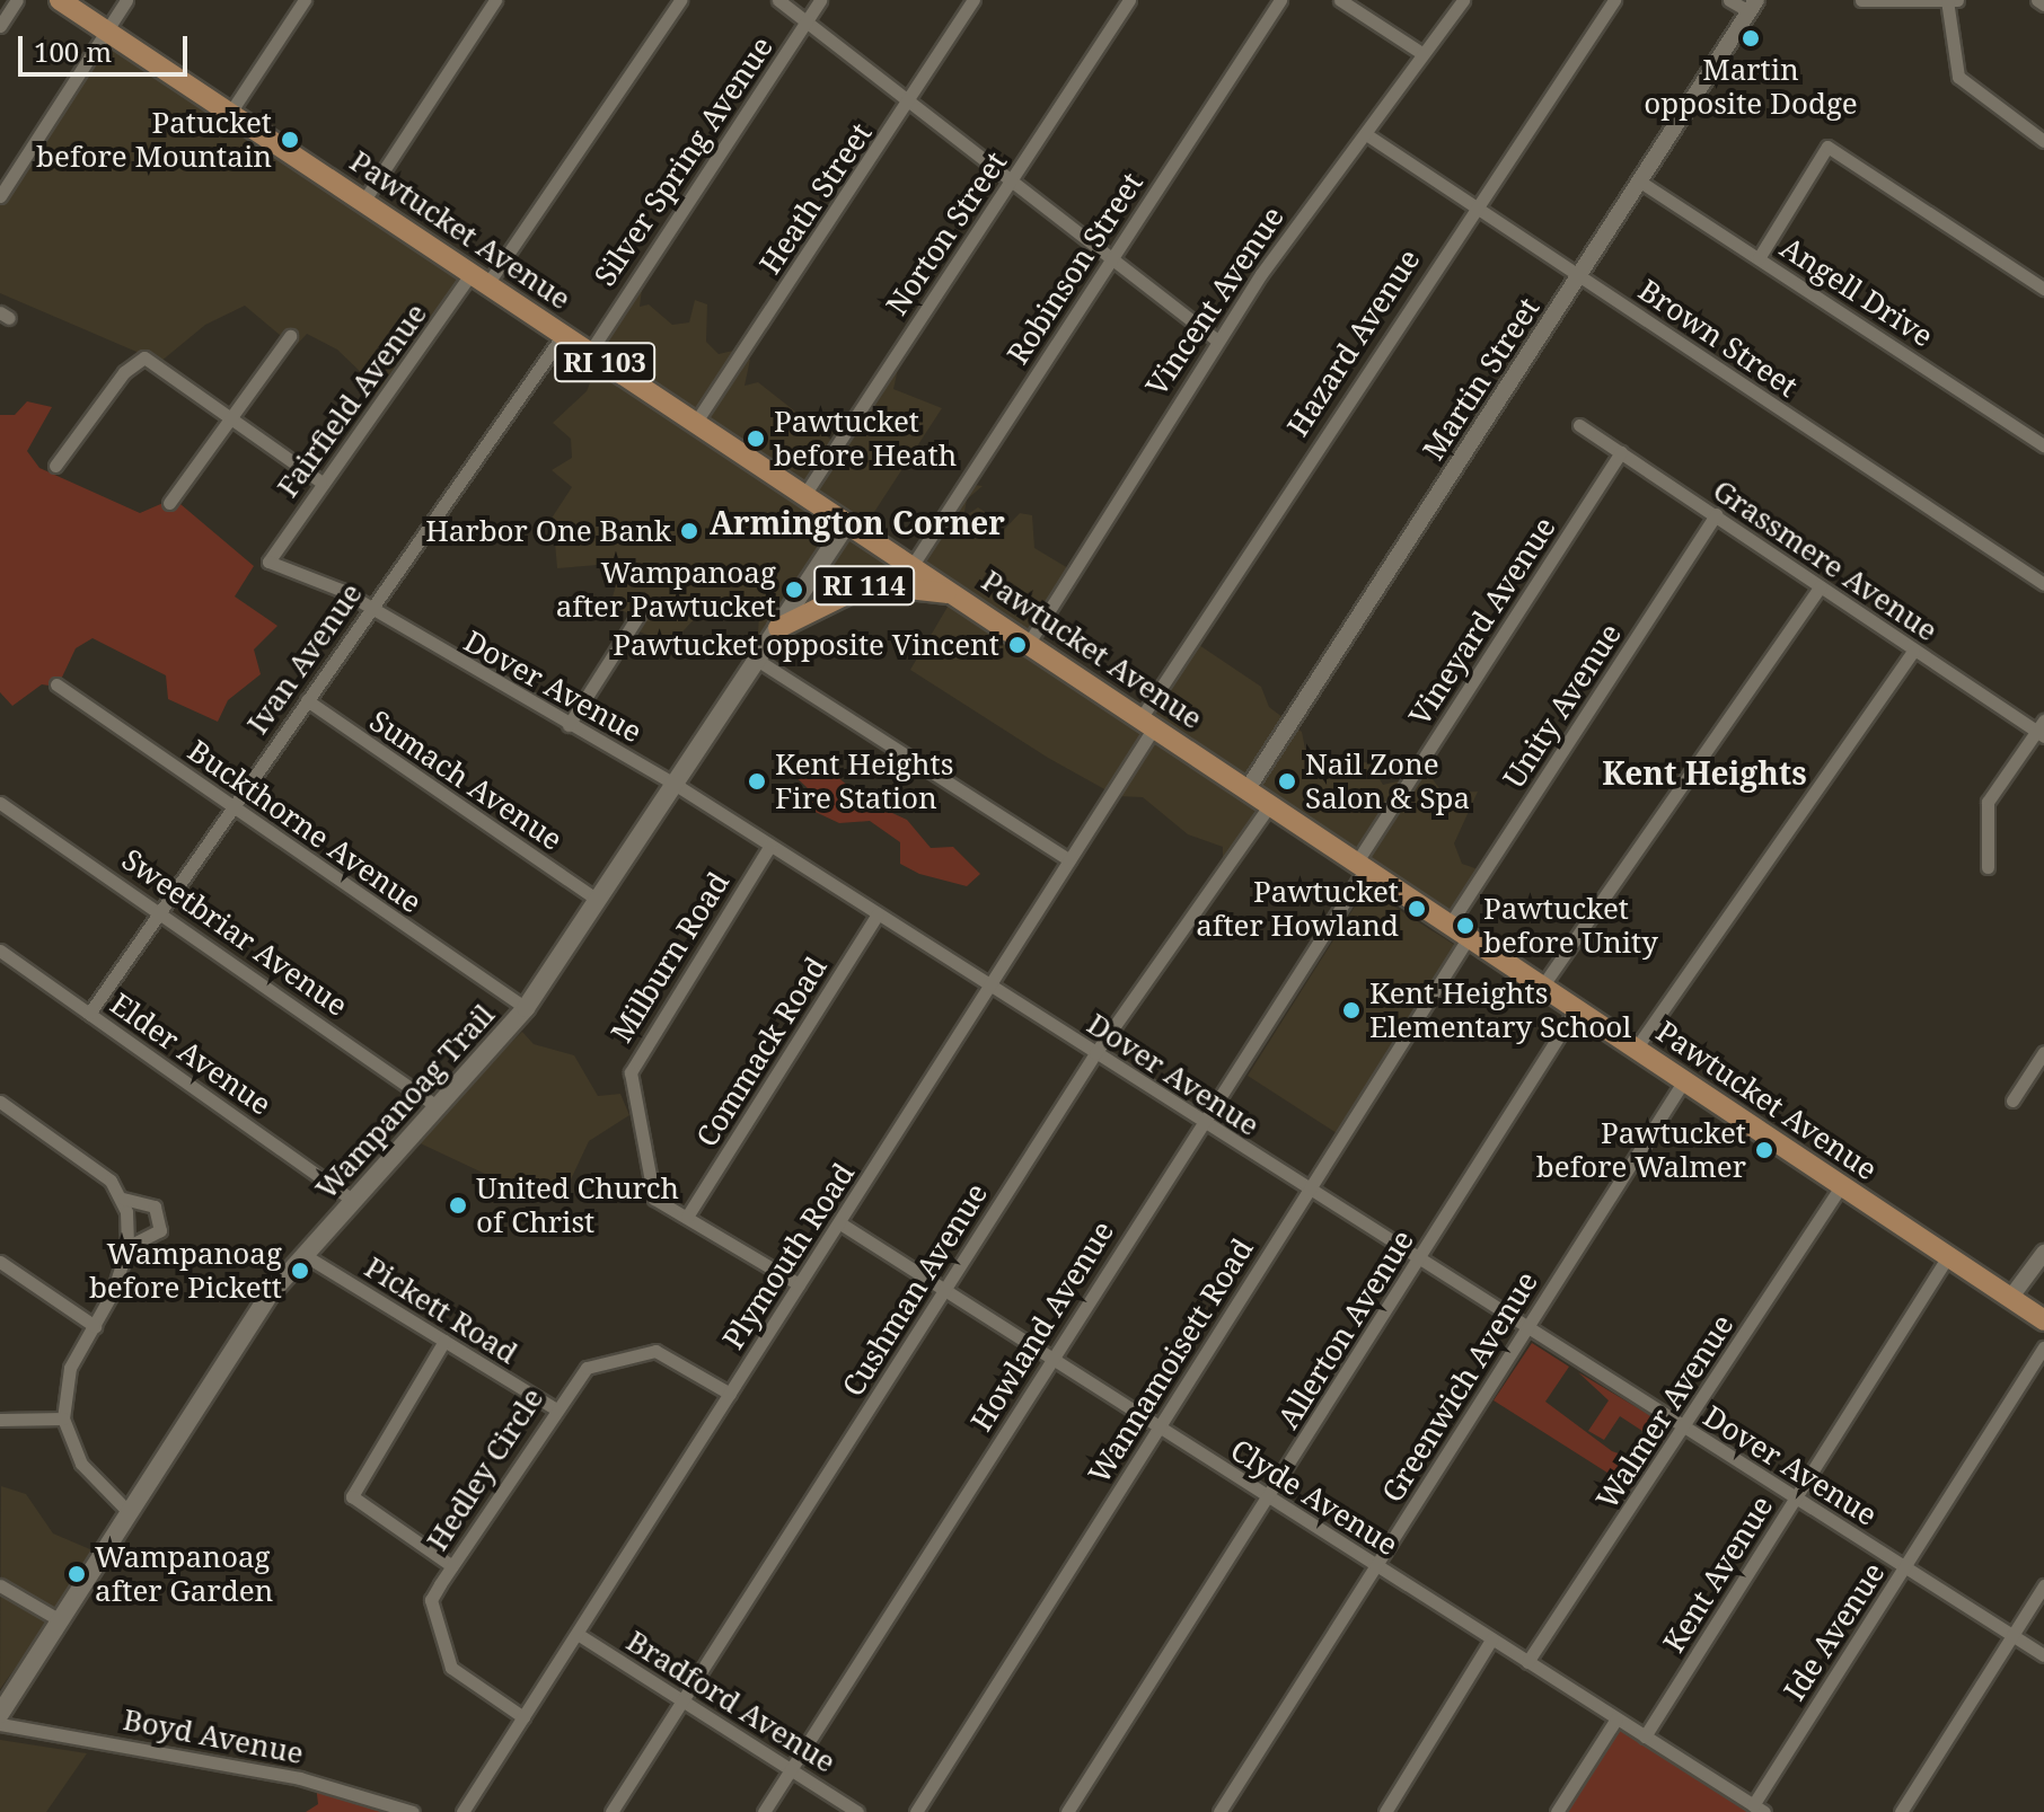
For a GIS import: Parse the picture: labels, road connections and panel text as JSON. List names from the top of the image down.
{
  "streets": {
    "main road": [
      "Pawtucket Avenue",
      "RI 103",
      "RI 114",
      "Wampanoag Trail"
    ],
    "street": [
      "Silver Spring Avenue",
      "Heath Street",
      "Norton Street",
      "Robinson Street",
      "Angell Drive",
      "Vincent Avenue",
      "Brown Street",
      "Hazard Avenue",
      "Martin Street",
      "Fairfield Avenue",
      "Grassmere Avenue",
      "Vineyard Avenue",
      "Ivan Avenue",
      "Dover Avenue",
      "Unity Avenue",
      "Sumach Avenue",
      "Buckthorne Avenue",
      "Sweetbriar Avenue",
      "Milburn Road",
      "Commack Road",
      "Elder Avenue",
      "Plymouth Road",
      "Cushman Avenue",
      "Pickett Road",
      "Howland Avenue",
      "Allerton Avenue",
      "Wannamoisett Road",
      "Greenwich Avenue",
      "Walmer Avenue",
      "Hedley Circle",
      "Clyde Avenue",
      "Kent Avenue",
      "Ide Avenue",
      "Bradford Avenue",
      "Boyd Avenue"
    ]
  },
  "crossings": [
    ["Silver Spring Avenue", "Pawtucket Avenue"],
    ["Heath Street", "Pawtucket Avenue"],
    ["Pawtucket Avenue", "Norton Street"],
    ["Pawtucket Avenue", "Robinson Street"],
    ["Pawtucket Avenue", "Vincent Avenue"],
    ["Pawtucket Avenue", "Hazard Avenue"],
    ["Pawtucket Avenue", "Martin Street"],
    ["Pawtucket Avenue", "Fairfield Avenue"],
    ["Pawtucket Avenue", "RI 114"],
    ["Pawtucket Avenue", "Vineyard Avenue"],
    ["Pawtucket Avenue", "Ivan Avenue"],
    ["Pawtucket Avenue", "Unity Avenue"],
    ["Pawtucket Avenue", "Wampanoag Trail"],
    ["Pawtucket Avenue", "Plymouth Road"],
    ["Pawtucket Avenue", "Cushman Avenue"],
    ["Pawtucket Avenue", "Howland Avenue"],
    ["Pawtucket Avenue", "Allerton Avenue"],
    ["Pawtucket Avenue", "Wannamoisett Road"],
    ["Pawtucket Avenue", "Greenwich Avenue"],
    ["Pawtucket Avenue", "Walmer Avenue"],
    ["Pawtucket Avenue", "Kent Avenue"],
    ["Angell Drive", "Martin Street"],
    ["Vincent Avenue", "Brown Street"],
    ["Brown Street", "Hazard Avenue"],
    ["Brown Street", "Martin Street"],
    ["Hazard Avenue", "Plymouth Road"],
    ["Fairfield Avenue", "Dover Avenue"],
    ["Grassmere Avenue", "Vineyard Avenue"],
    ["Grassmere Avenue", "Unity Avenue"],
    ["RI 114", "Wampanoag Trail"],
    ["Vineyard Avenue", "Howland Avenue"],
    ["Ivan Avenue", "Dover Avenue"],
    ["Ivan Avenue", "Sumach Avenue"],
    ["Ivan Avenue", "Buckthorne Avenue"],
    ["Ivan Avenue", "Sweetbriar Avenue"],
    ["Ivan Avenue", "Elder Avenue"],
    ["Dover Avenue", "Milburn Road"],
    ["Dover Avenue", "Commack Road"],
    ["Dover Avenue", "Wampanoag Trail"],
    ["Dover Avenue", "Plymouth Road"],
    ["Dover Avenue", "Cushman Avenue"],
    ["Dover Avenue", "Howland Avenue"],
    ["Dover Avenue", "Allerton Avenue"],
    ["Dover Avenue", "Wannamoisett Road"],
    ["Dover Avenue", "Greenwich Avenue"],
    ["Dover Avenue", "Walmer Avenue"],
    ["Dover Avenue", "Kent Avenue"],
    ["Dover Avenue", "Ide Avenue"],
    ["Sumach Avenue", "Wampanoag Trail"],
    ["Buckthorne Avenue", "Wampanoag Trail"],
    ["Sweetbriar Avenue", "Wampanoag Trail"],
    ["Milburn Road", "Commack Road"],
    ["Milburn Road", "Plymouth Road"],
    ["Elder Avenue", "Wampanoag Trail"],
    ["Wampanoag Trail", "Pickett Road"],
    ["Plymouth Road", "Hedley Circle"],
    ["Plymouth Road", "Clyde Avenue"],
    ["Plymouth Road", "Bradford Avenue"],
    ["Cushman Avenue", "Clyde Avenue"],
    ["Cushman Avenue", "Bradford Avenue"],
    ["Pickett Road", "Hedley Circle"],
    ["Howland Avenue", "Clyde Avenue"],
    ["Howland Avenue", "Bradford Avenue"],
    ["Allerton Avenue", "Clyde Avenue"],
    ["Wannamoisett Road", "Clyde Avenue"],
    ["Greenwich Avenue", "Clyde Avenue"],
    ["Walmer Avenue", "Clyde Avenue"],
    ["Clyde Avenue", "Kent Avenue"],
    ["Clyde Avenue", "Ide Avenue"]
  ],
  "districts": ["Armington Corner", "Kent Heights"],
  "places": [
    "Martin opposite Dodge",
    "Patucket before Mountain",
    "Pawtucket before Heath",
    "Harbor One Bank",
    "Wampanoag after Pawtucket",
    "Pawtucket opposite Vincent",
    "Kent Heights Fire Station",
    "Nail Zone Salon & Spa",
    "Pawtucket after Howland",
    "Pawtucket before Unity",
    "Kent Heights Elementary School",
    "Pawtucket before Walmer",
    "United Church of Christ",
    "Wampanoag before Pickett",
    "Wampanoag after Garden"
  ],
  "scale_bar": "100 m"
}
